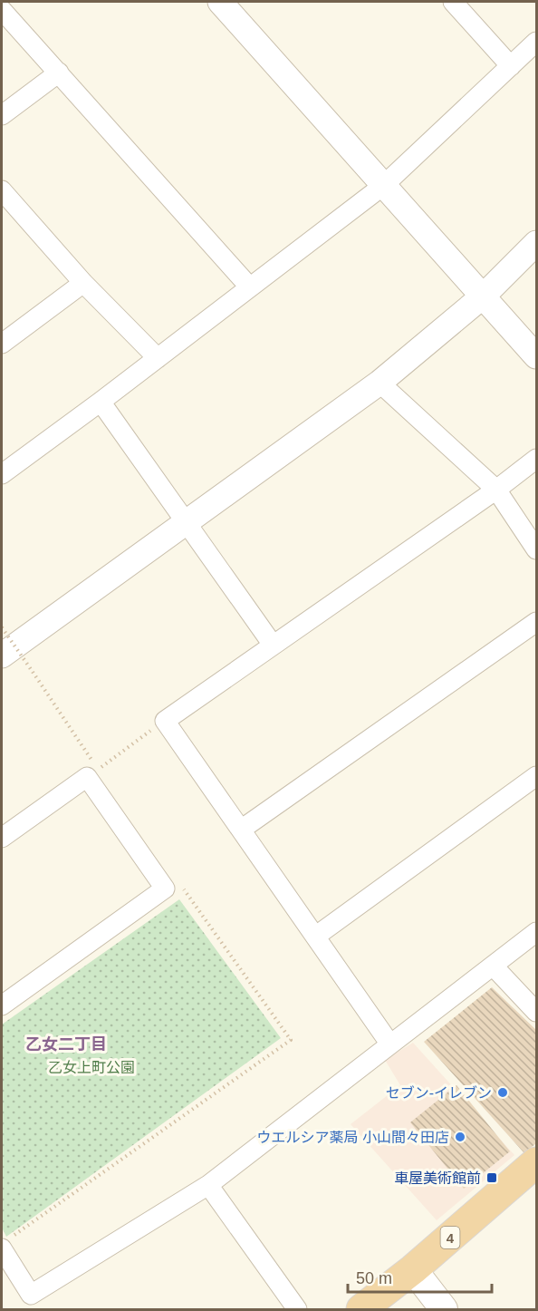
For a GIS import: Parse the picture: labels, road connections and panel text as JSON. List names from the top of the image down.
{
  "streets": {
    "highway": ["4"]
  },
  "districts": ["乙女二丁目"],
  "parks": ["乙女上町公園"],
  "places": {
    "other": ["セブン-イレブン", "ウエルシア薬局 小山間々田店"],
    "transit": ["車屋美術館前"]
  },
  "scale_bar": "50 m"
}
